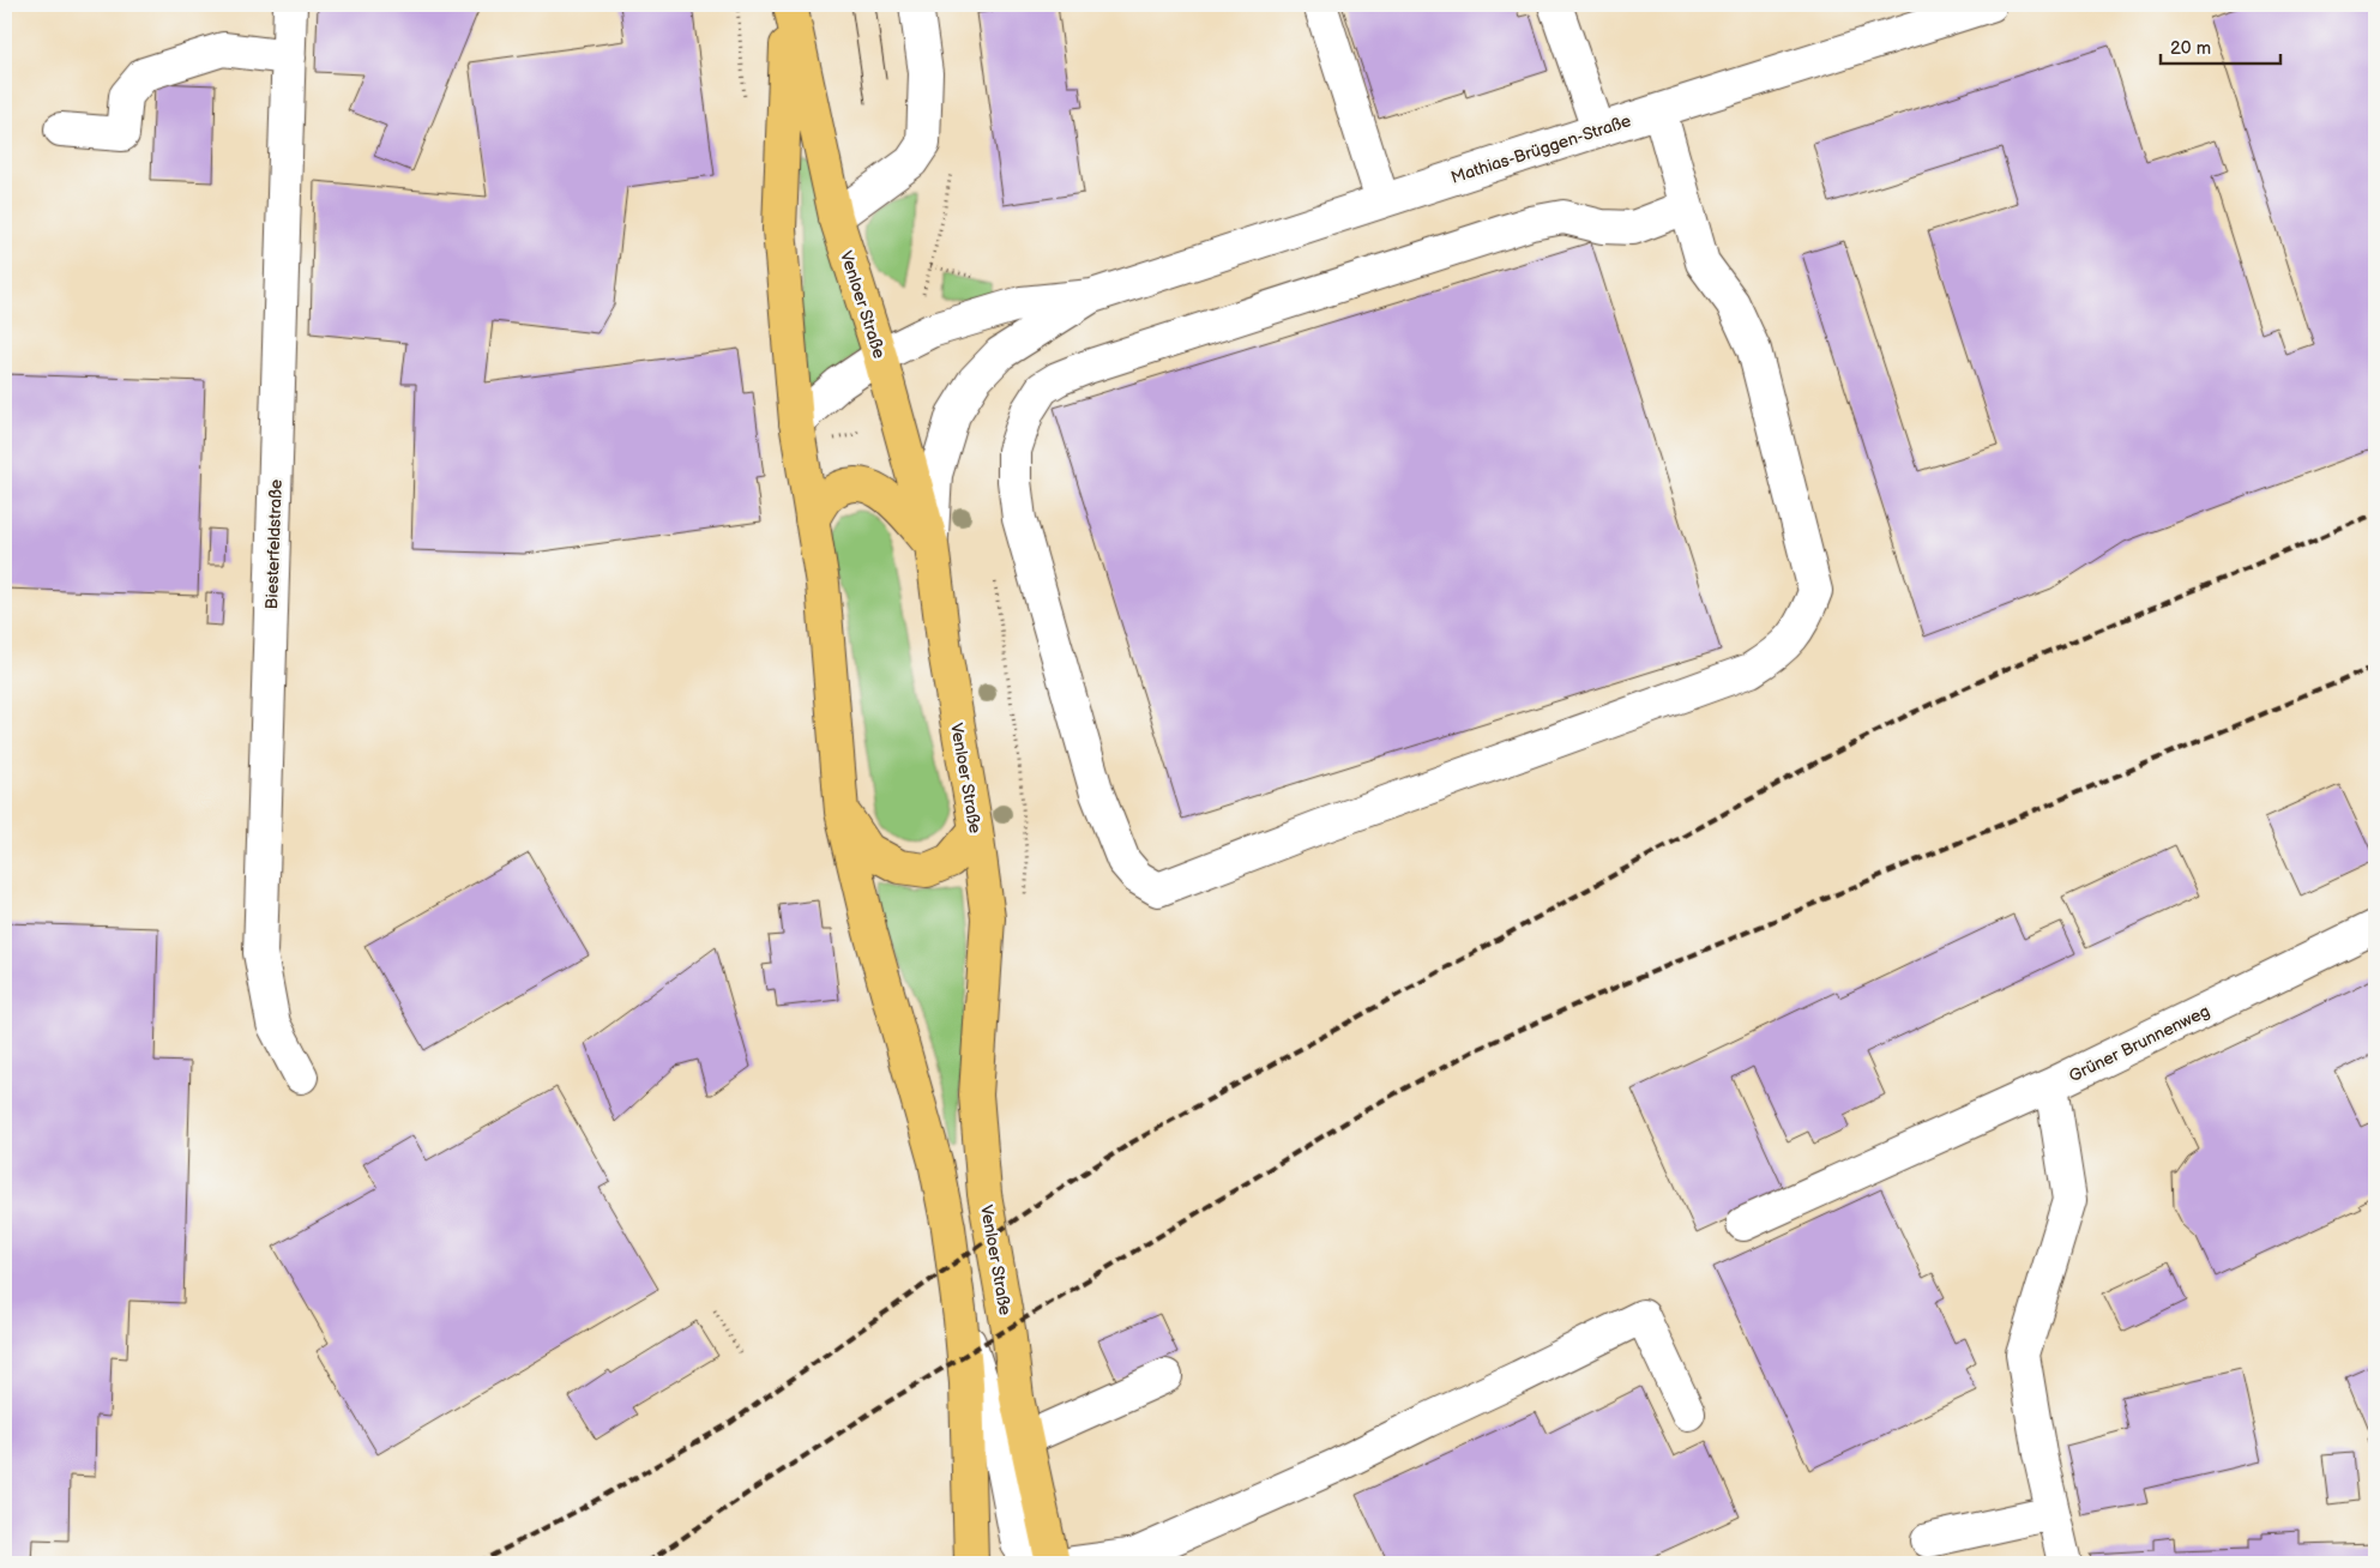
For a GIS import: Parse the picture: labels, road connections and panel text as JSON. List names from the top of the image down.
{
  "streets": {
    "main road": ["Venloer Straße"],
    "street": ["Mathias-Brüggen-Straße", "Biesterfeldstraße", "Grüner Brunnenweg"]
  },
  "crossings": [
    ["Mathias-Brüggen-Straße", "Venloer Straße"]
  ],
  "scale_bar": "20 m"
}
